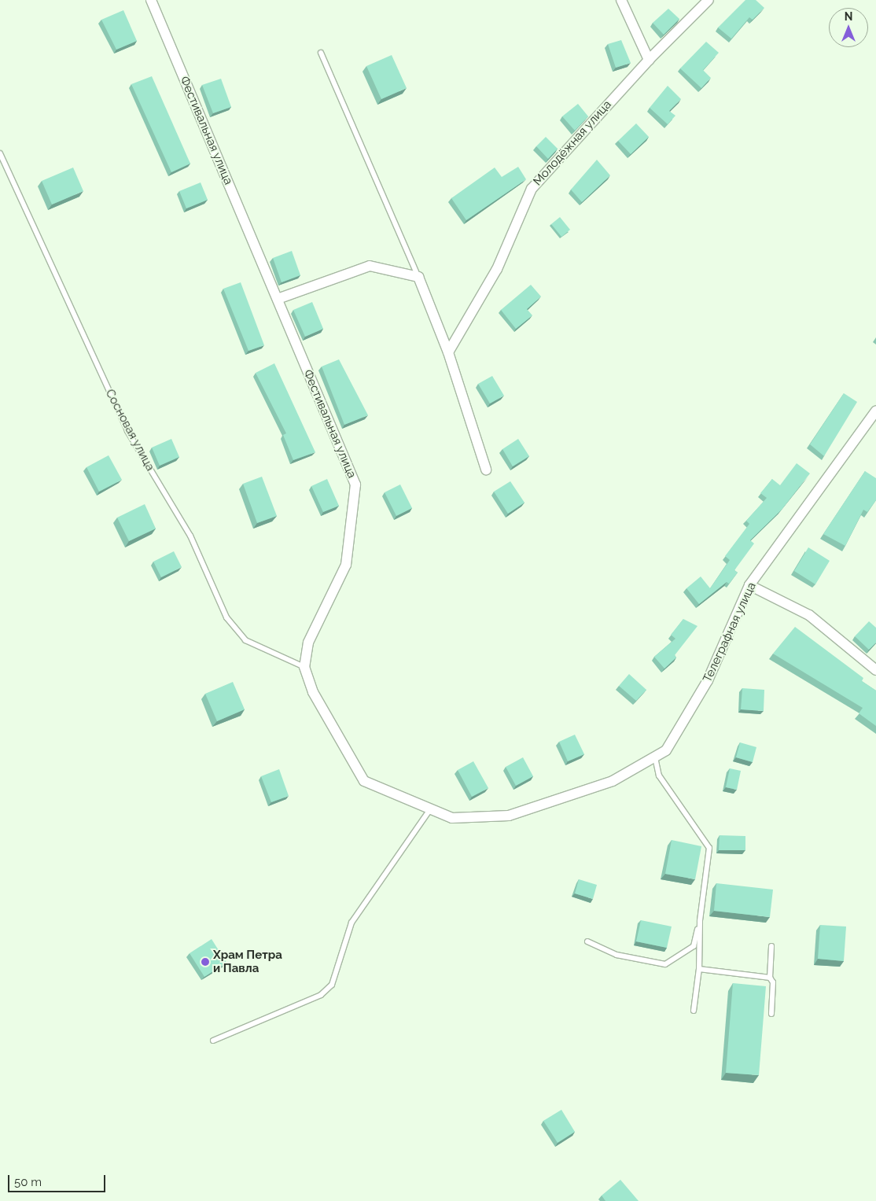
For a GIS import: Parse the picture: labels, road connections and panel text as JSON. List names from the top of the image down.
{
  "streets": {
    "street": ["Фестивальная улица", "Молодёжная улица", "Телеграфная улица"],
    "lane": ["Сосновая улица"]
  },
  "crossings": [
    ["Фестивальная улица", "Сосновая улица"],
    ["Фестивальная улица", "Телеграфная улица"]
  ],
  "places": ["Храм Петра и Павла"],
  "scale_bar": "50 m",
  "north": "top"
}
